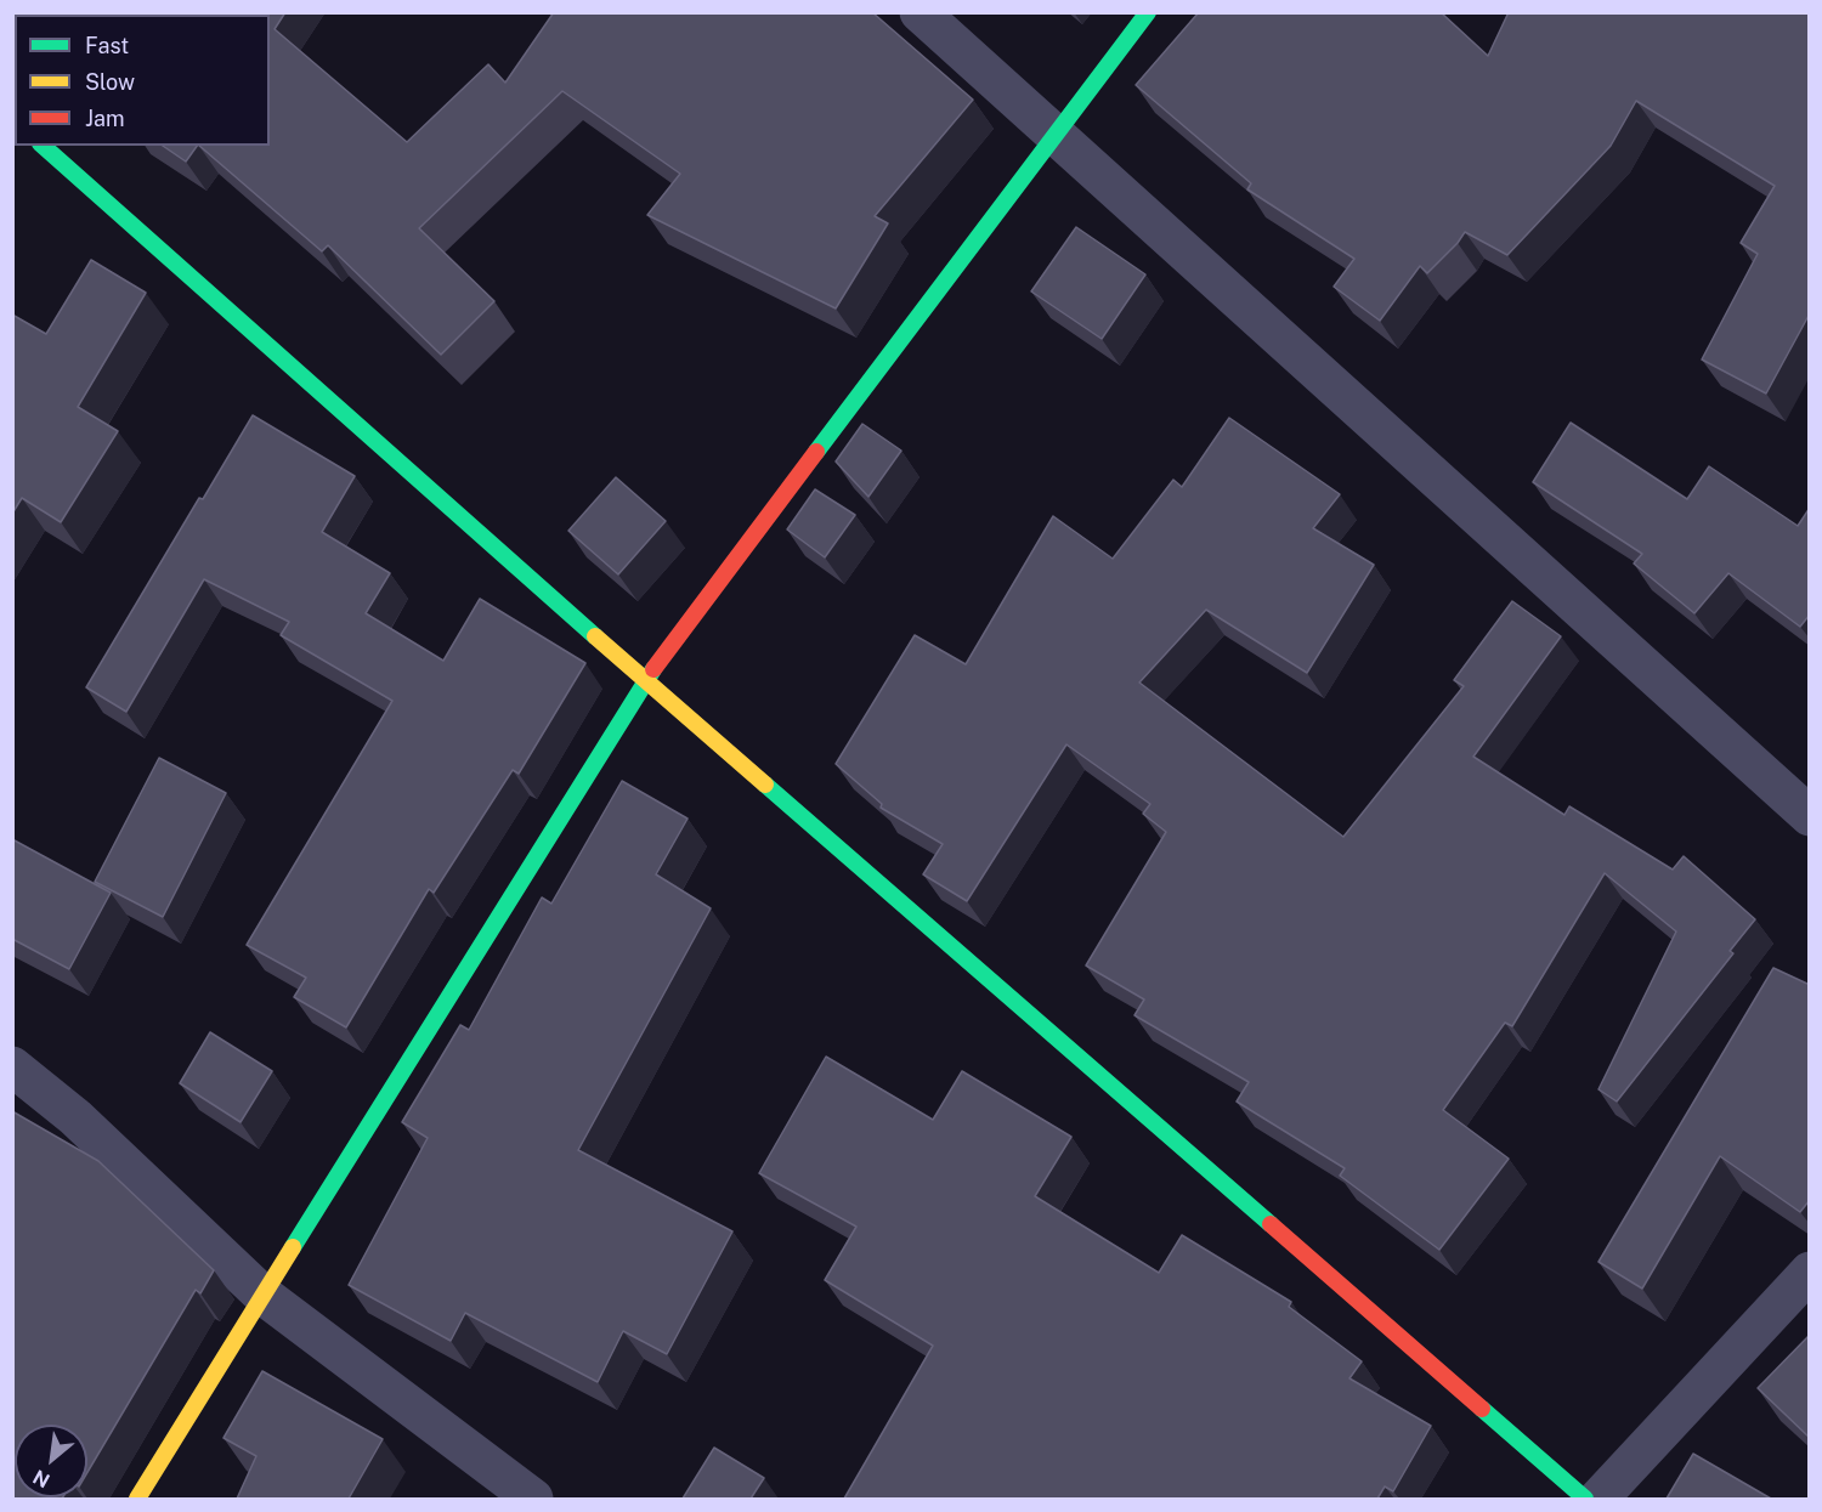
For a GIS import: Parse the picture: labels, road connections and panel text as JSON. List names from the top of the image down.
{
  "legend": ["Fast", "Slow", "Jam"],
  "north": "bottom left"
}
